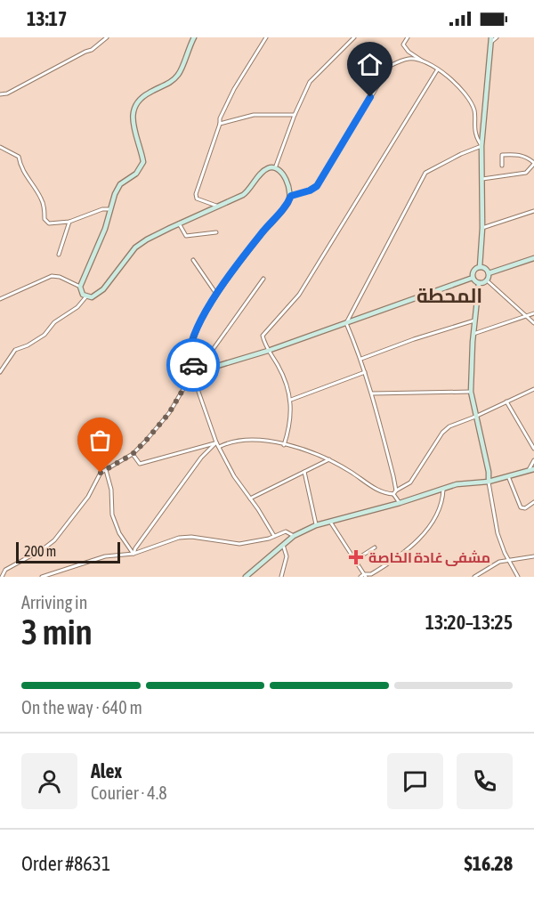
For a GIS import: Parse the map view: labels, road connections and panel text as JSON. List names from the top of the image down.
{
  "districts": ["المحطة"],
  "places": {
    "health": ["مشفى غادة الخاصة"]
  },
  "scale_bar": "200 m",
  "page": {
    "status": "13:17",
    "scale": "200 m",
    "heading": ["3 min", "Arriving in", "13:20–13:25"],
    "panel": [
      "Alex",
      "Courier · 4.8",
      "Order #8631",
      "$16.28"
    ],
    "bar": "On the way · 640 m"
  }
}
